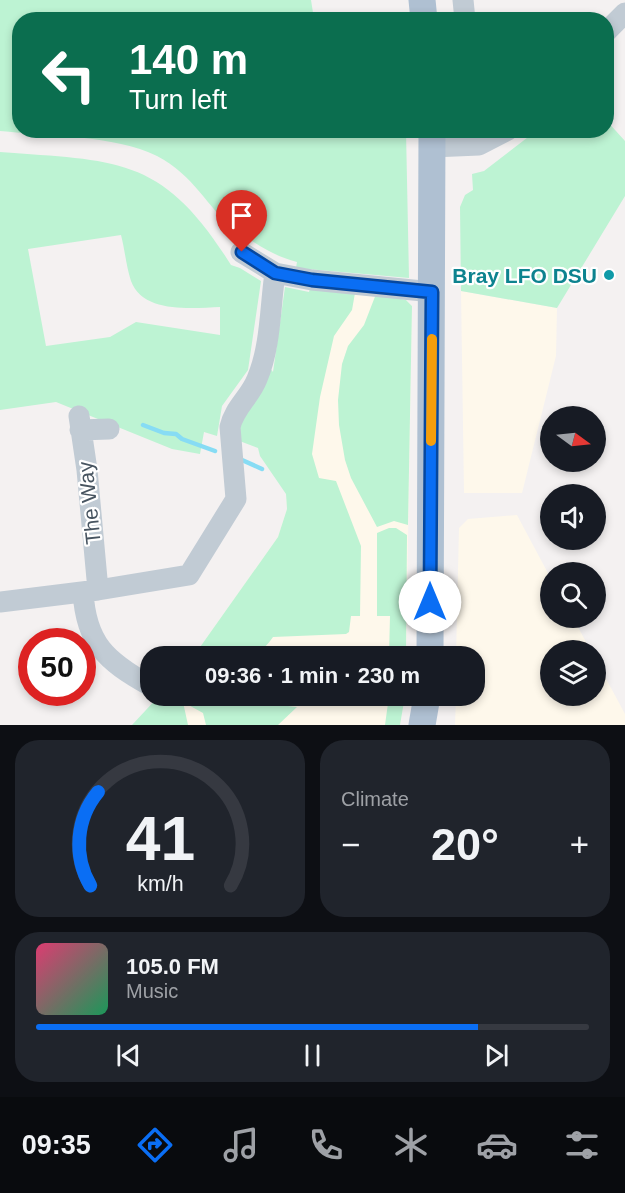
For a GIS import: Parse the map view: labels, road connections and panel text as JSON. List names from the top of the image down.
{
  "streets": {
    "street": ["The Way"]
  },
  "places": ["Bray LFO DSU"],
  "north": "right",
  "page": {
    "turn": ["140 m", "Turn left"],
    "limit": "50",
    "trip": "09:36 · 1 min · 230 m",
    "tile": "Climate",
    "heat": ["−", "20°", "+"],
    "song": ["105.0 FM", "Music"],
    "tabs": "09:35",
    "gauge": ["41", "km/h"]
  }
}
